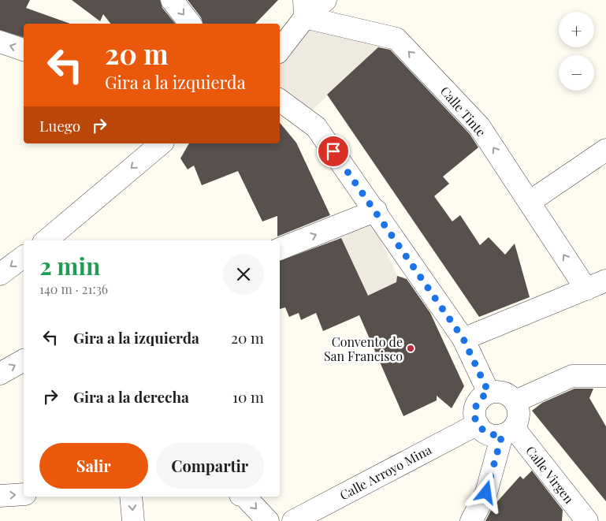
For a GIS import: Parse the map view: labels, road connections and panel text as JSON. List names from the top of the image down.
{
  "streets": {
    "street": ["Calle Tinte", "Calle Arroyo Mina", "Calle Virgen"]
  },
  "crossings": [
    ["Calle Arroyo Mina", "Calle Virgen"]
  ],
  "places": ["Convento de San Francisco"],
  "page": {
    "map_buttons": ["+", "−"],
    "turn": ["20 m", "Gira a la izquierda"],
    "then": "Luego",
    "heading": ["2 min", "140 m · 21:36"],
    "list": [
      {
        "name": "Gira a la izquierda",
        "value": "20 m"
      },
      {
        "name": "Gira a la derecha",
        "value": "10 m"
      }
    ],
    "buttons": ["Salir", "Compartir"]
  }
}
